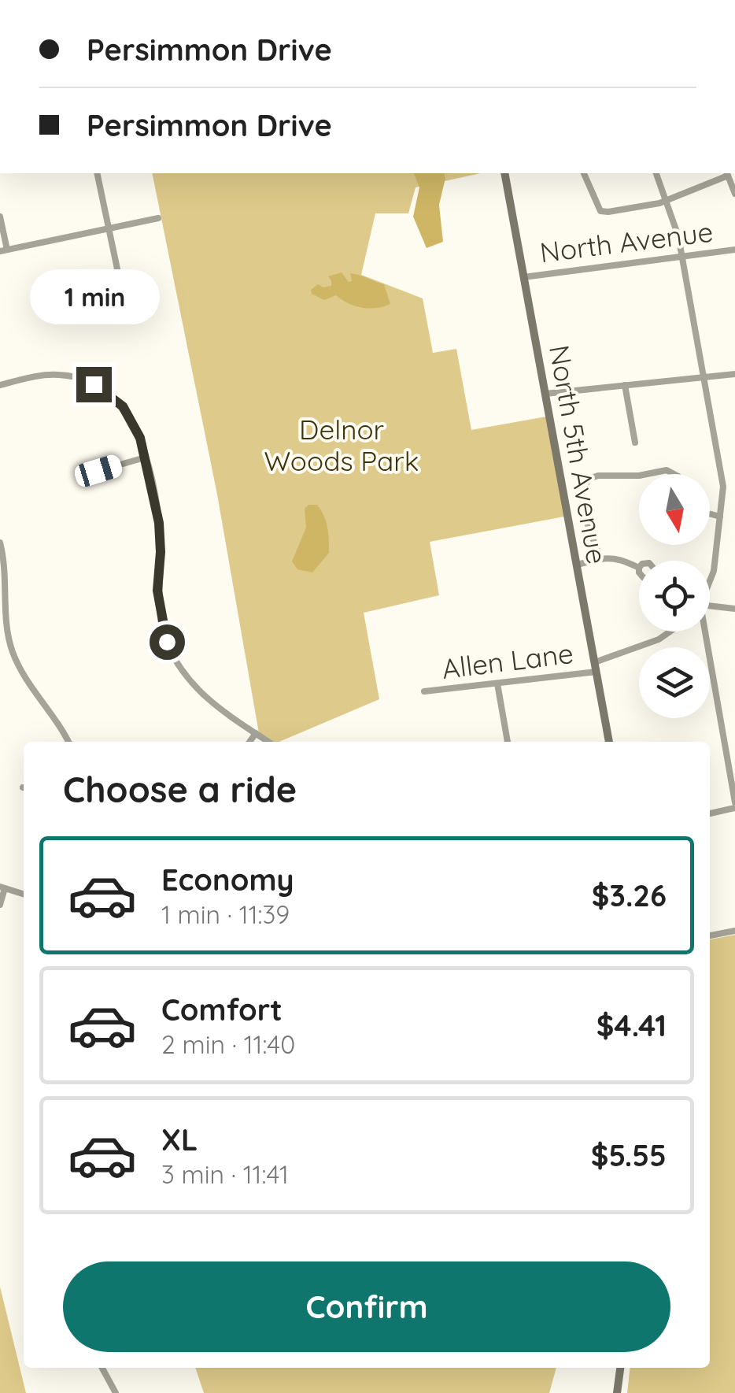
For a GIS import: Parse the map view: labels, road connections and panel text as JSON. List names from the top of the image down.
{
  "streets": {
    "main road": ["North 5th Avenue"],
    "street": ["North Avenue", "Allen Lane"]
  },
  "crossings": [
    ["North Avenue", "North 5th Avenue"],
    ["North 5th Avenue", "Allen Lane"]
  ],
  "parks": ["Delnor Woods Park"],
  "north": "bottom",
  "page": {
    "banner": ["Persimmon Drive", "Persimmon Drive"],
    "bubble": "1 min",
    "heading": "Choose a ride",
    "list": [
      {
        "name": "Economy",
        "note": "1 min · 11:39",
        "value": "$3.26"
      },
      {
        "name": "Comfort",
        "note": "2 min · 11:40",
        "value": "$4.41"
      },
      {
        "name": "XL",
        "note": "3 min · 11:41",
        "value": "$5.55"
      }
    ],
    "buttons": "Confirm"
  }
}
